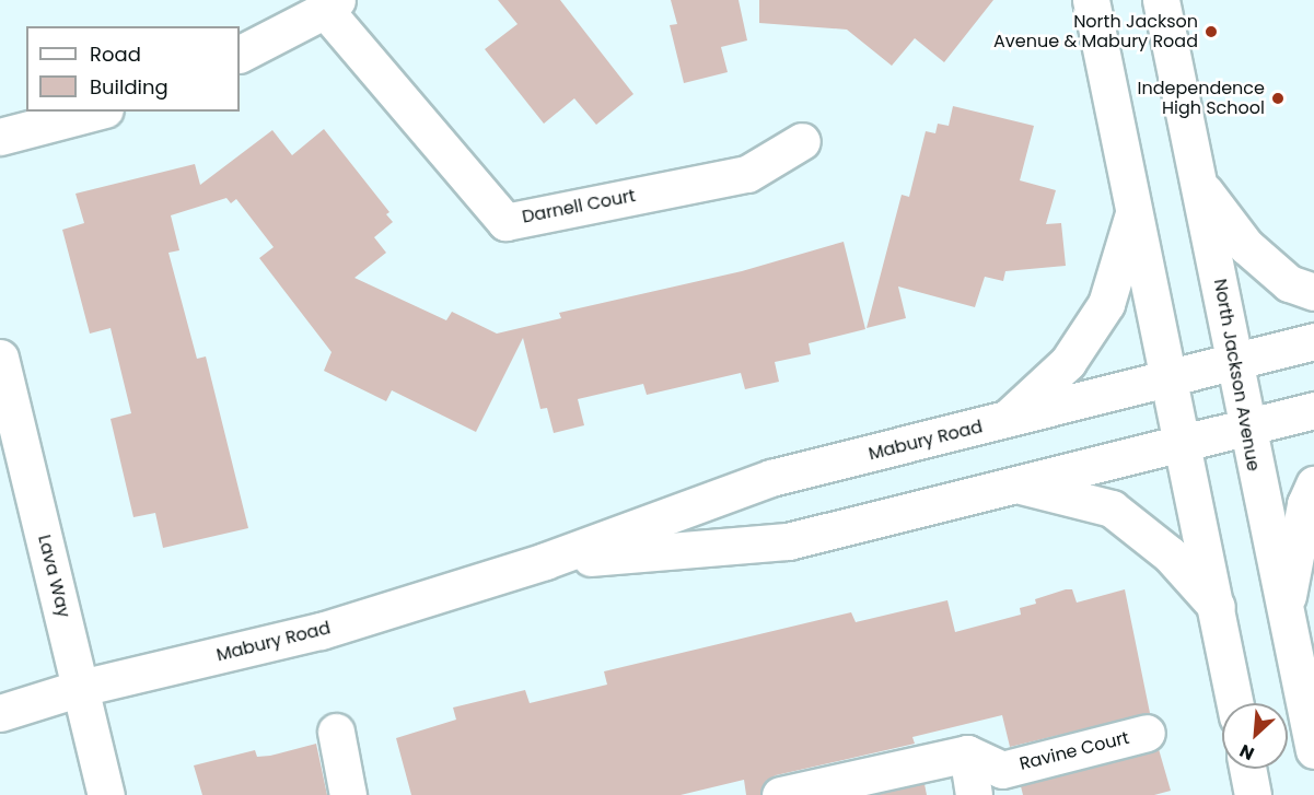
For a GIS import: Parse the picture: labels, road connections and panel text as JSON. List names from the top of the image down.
{
  "streets": {
    "main road": [
      "Darnell Court",
      "North Jackson Avenue",
      "Mabury Road",
      "Lava Way",
      "Ravine Court"
    ]
  },
  "crossings": [
    ["North Jackson Avenue", "Mabury Road"],
    ["Mabury Road", "Lava Way"]
  ],
  "places": ["North Jackson Avenue & Mabury Road", "Independence High School"],
  "legend": ["Road", "Building"],
  "north": "bottom left"
}
